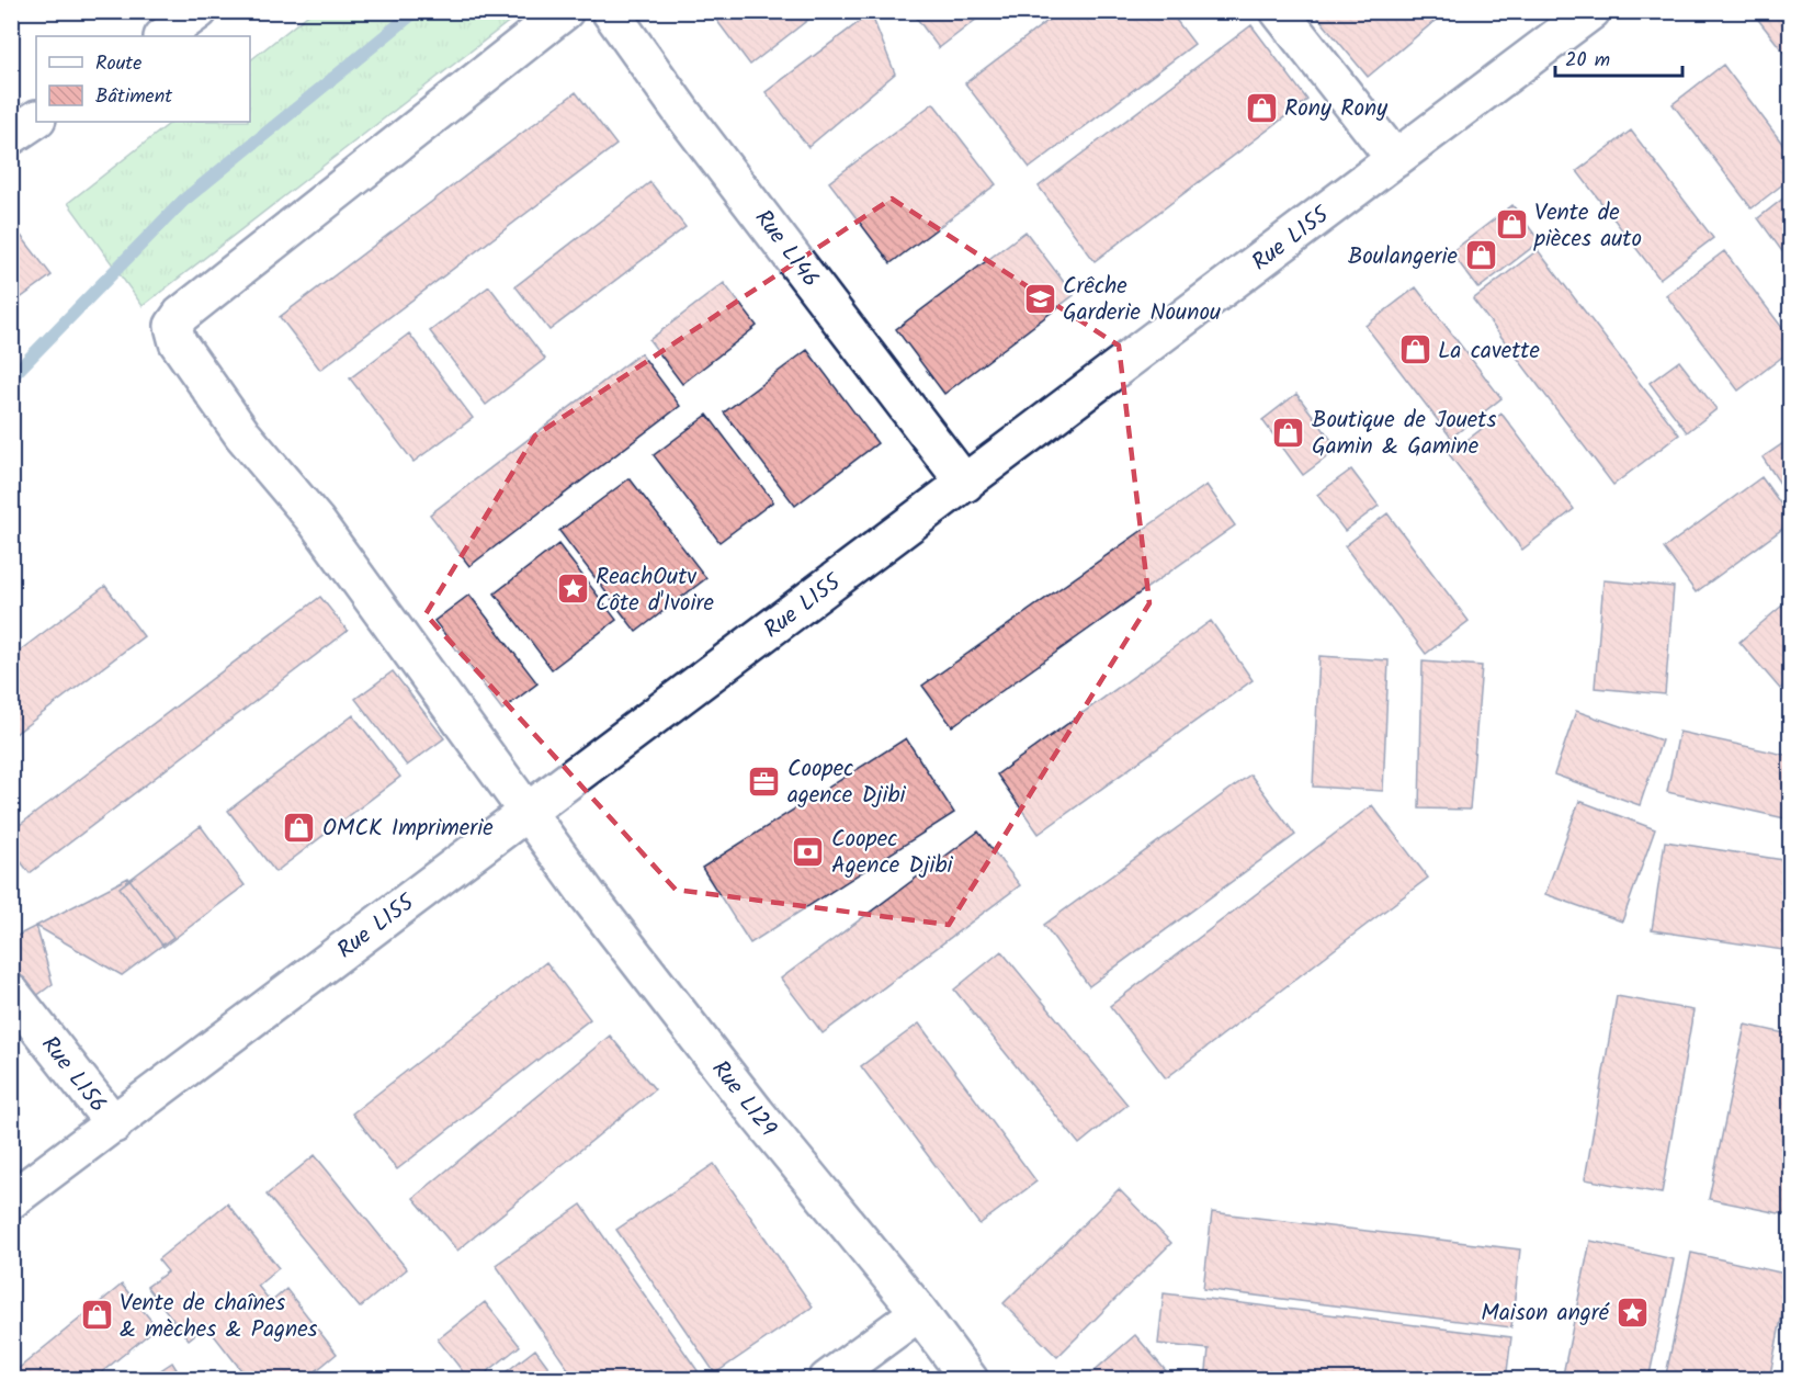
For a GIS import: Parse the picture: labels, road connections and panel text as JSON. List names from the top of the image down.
{
  "streets": {
    "street": [
      "Rue L155",
      "Rue L146",
      "Rue L156",
      "Rue L129"
    ]
  },
  "crossings": [
    ["Rue L155", "Rue L146"],
    ["Rue L155", "Rue L156"],
    ["Rue L155", "Rue L129"]
  ],
  "places": {
    "shop": [
      "Rony Rony",
      "Vente de pièces auto",
      "Boulangerie",
      "La cavette",
      "Boutique de Jouets Gamin & Gamine",
      "OMCK Imprimerie",
      "Vente de chaînes & mèches & Pagnes"
    ],
    "school or university": ["Crêche Garderie Nounou"],
    "place": ["ReachOutv Côte d'Ivoire", "Maison angré"],
    "office": ["Coopec agence Djibi"],
    "bank": ["Coopec Agence Djibi"]
  },
  "legend": ["Route", "Bâtiment"],
  "scale_bar": "20 m"
}
